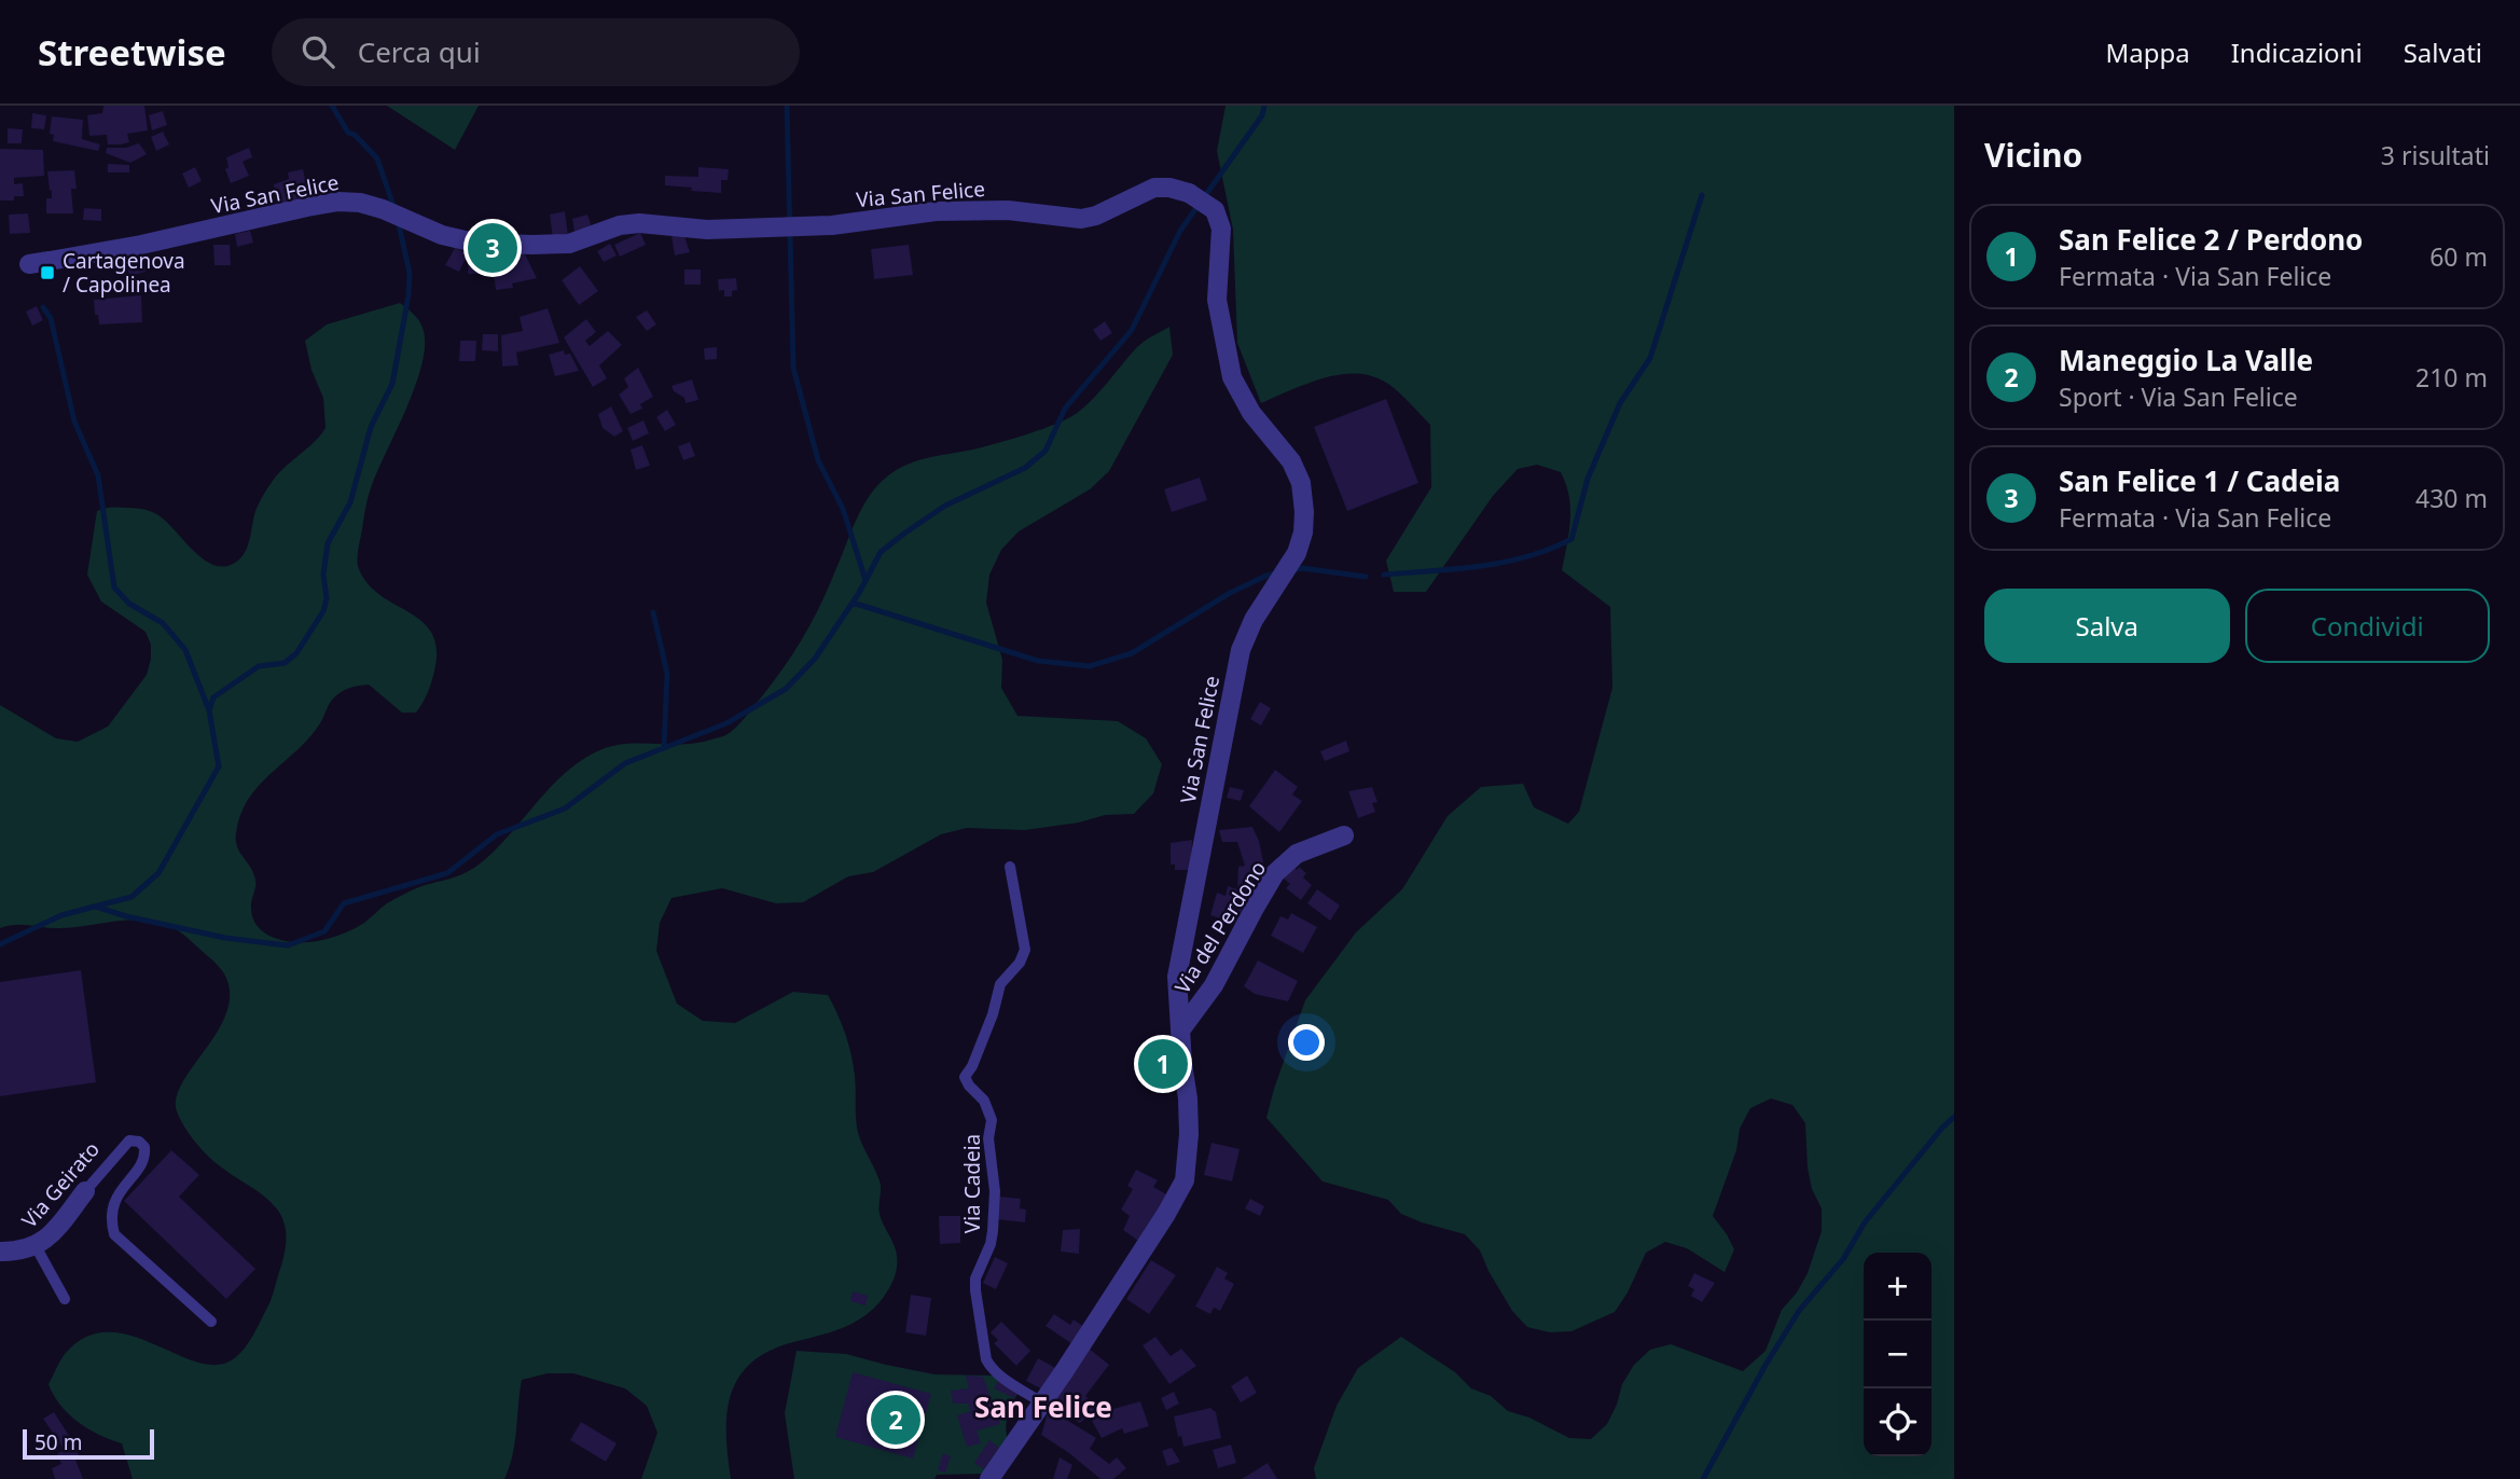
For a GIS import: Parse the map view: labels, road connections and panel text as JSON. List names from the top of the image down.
{
  "streets": {
    "street": ["Via San Felice", "Via del Perdono", "Via Geirato"],
    "lane": ["Via Cadeia"]
  },
  "crossings": [
    ["Via San Felice", "Via del Perdono"],
    ["Via San Felice", "Via Cadeia"]
  ],
  "districts": ["San Felice"],
  "places": {
    "transit": ["Cartagenova / Capolinea"]
  },
  "scale_bar": "50 m",
  "page": {
    "header": "Streetwise",
    "search": "Cerca qui",
    "nav": ["Mappa", "Indicazioni", "Salvati"],
    "heading": ["Vicino", "3 risultati"],
    "list": [
      {
        "mark": "1",
        "name": "San Felice 2 / Perdono",
        "note": "Fermata · Via San Felice",
        "value": "60 m"
      },
      {
        "mark": "2",
        "name": "Maneggio La Valle",
        "note": "Sport · Via San Felice",
        "value": "210 m"
      },
      {
        "mark": "3",
        "name": "San Felice 1 / Cadeia",
        "note": "Fermata · Via San Felice",
        "value": "430 m"
      }
    ],
    "pins": ["3", "1", "2"],
    "buttons": ["Salva", "Condividi"],
    "map_buttons": ["+", "−"],
    "scale": "50 m"
  }
}
